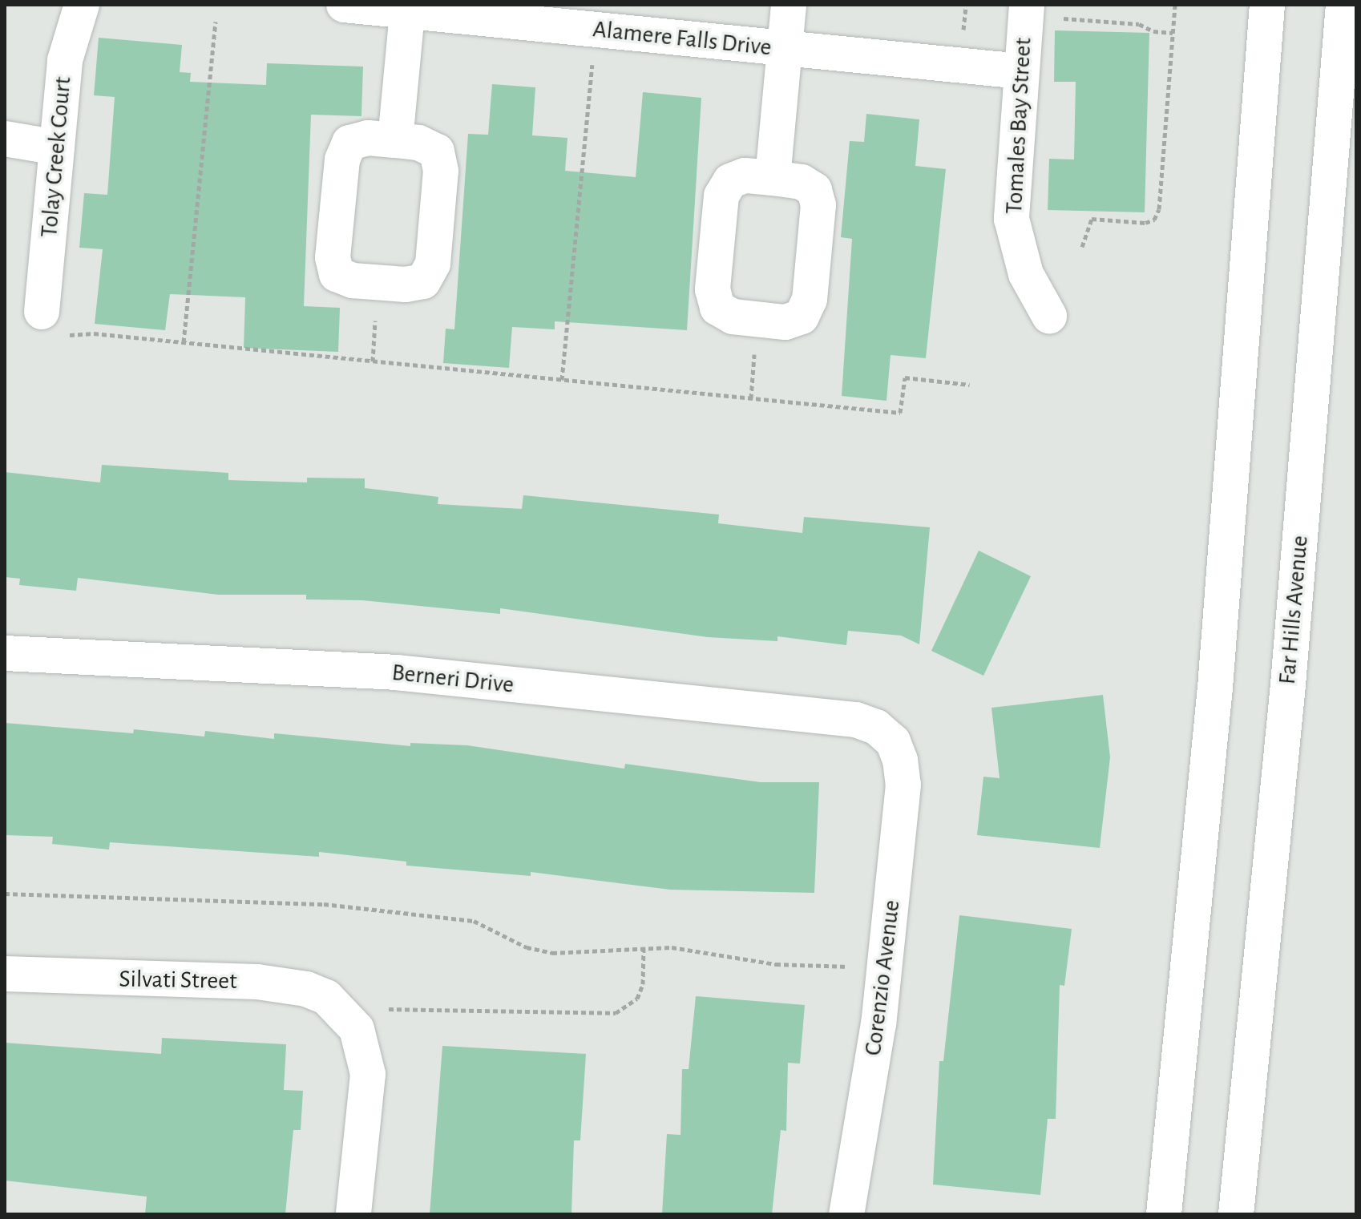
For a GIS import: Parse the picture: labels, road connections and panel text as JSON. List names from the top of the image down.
{
  "streets": {
    "street": [
      "Alamere Falls Drive",
      "Tomales Bay Street",
      "Tolay Creek Court",
      "Far Hills Avenue",
      "Berneri Drive",
      "Corenzio Avenue",
      "Silvati Street"
    ]
  },
  "crossings": [
    ["Alamere Falls Drive", "Tomales Bay Street"],
    ["Berneri Drive", "Corenzio Avenue"]
  ]
}
